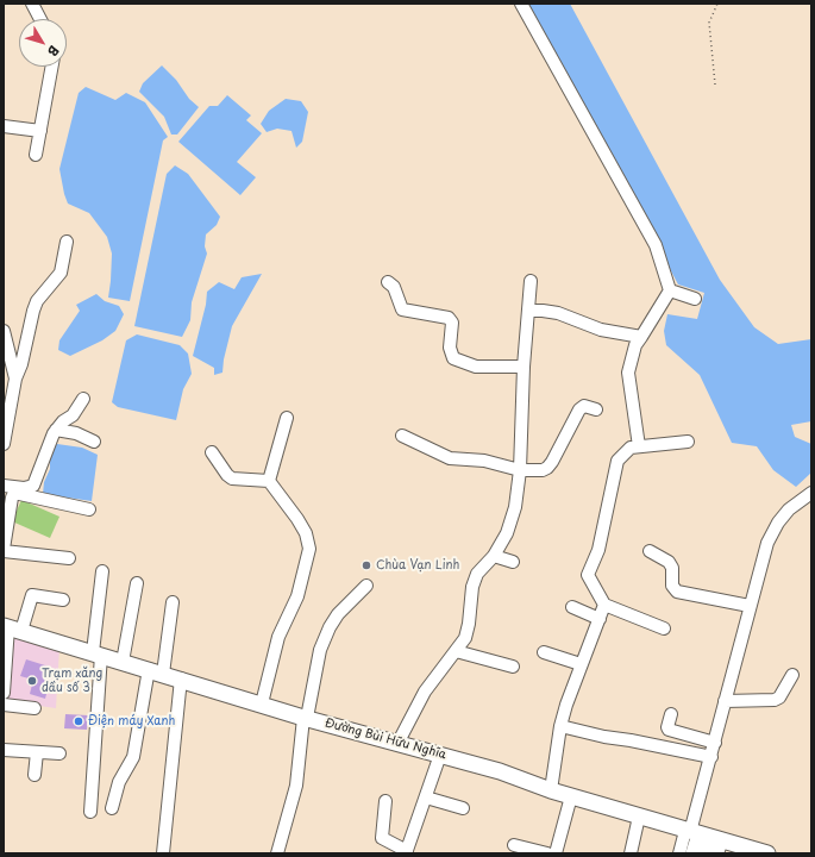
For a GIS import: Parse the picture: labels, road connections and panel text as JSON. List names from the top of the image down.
{
  "streets": {
    "main road": ["Đường Bùi Hữu Nghĩa"]
  },
  "places": ["Chùa Vạn Linh", "Trạm xăng dầu số 3", "Điện máy Xanh"],
  "north": "bottom right"
}
